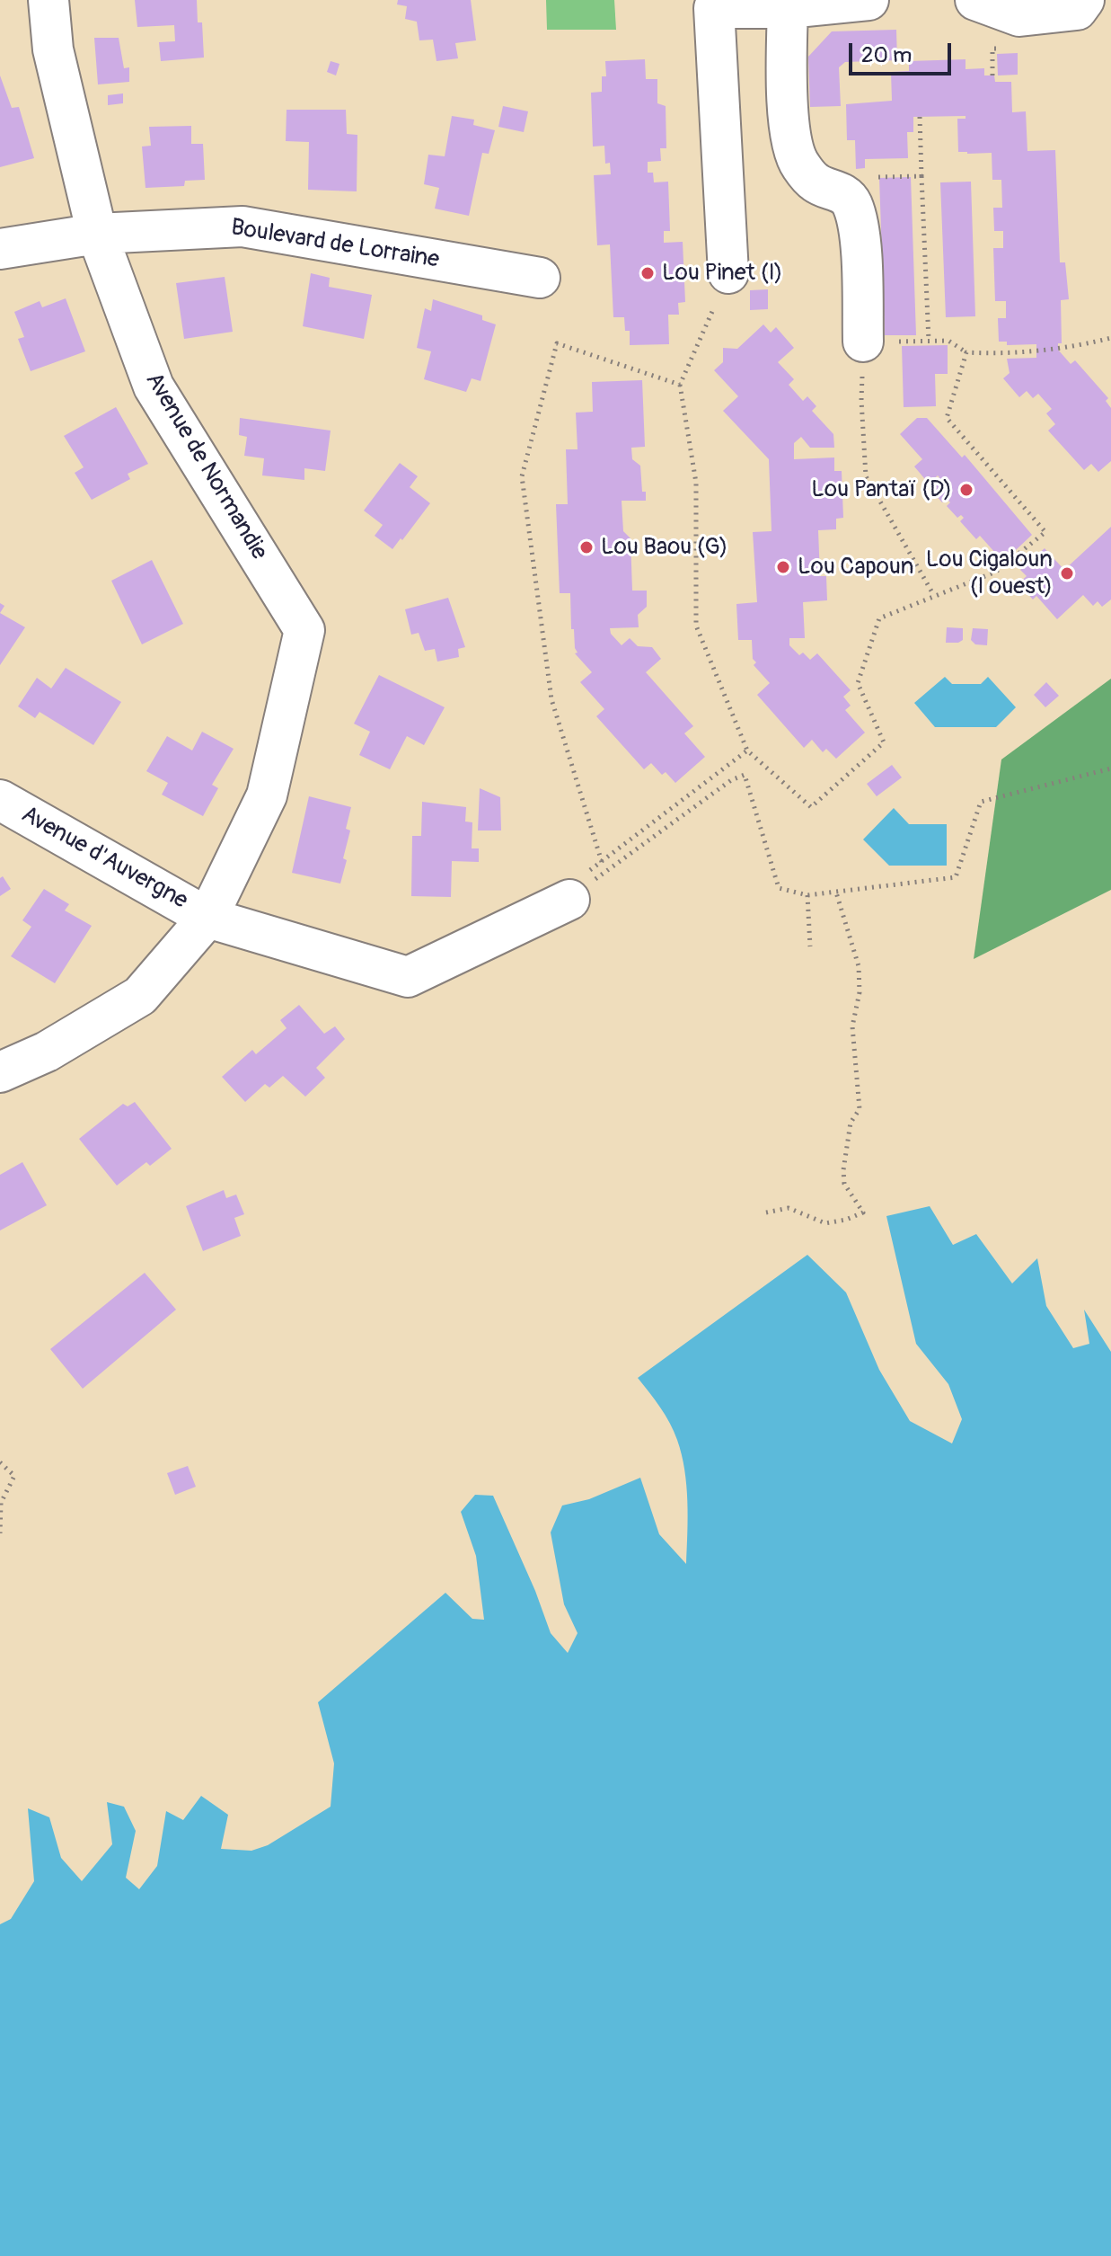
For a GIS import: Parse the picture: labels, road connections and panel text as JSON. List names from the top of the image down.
{
  "streets": {
    "street": ["Boulevard de Lorraine", "Avenue de Normandie", "Avenue d'Auvergne"]
  },
  "crossings": [
    ["Boulevard de Lorraine", "Avenue de Normandie"],
    ["Avenue de Normandie", "Avenue d'Auvergne"]
  ],
  "places": [
    "Lou Pinet (I)",
    "Lou Pantaï (D)",
    "Lou Baou (G)",
    "Lou Capoun",
    "Lou Cigaloun (I ouest)"
  ],
  "scale_bar": "20 m"
}
